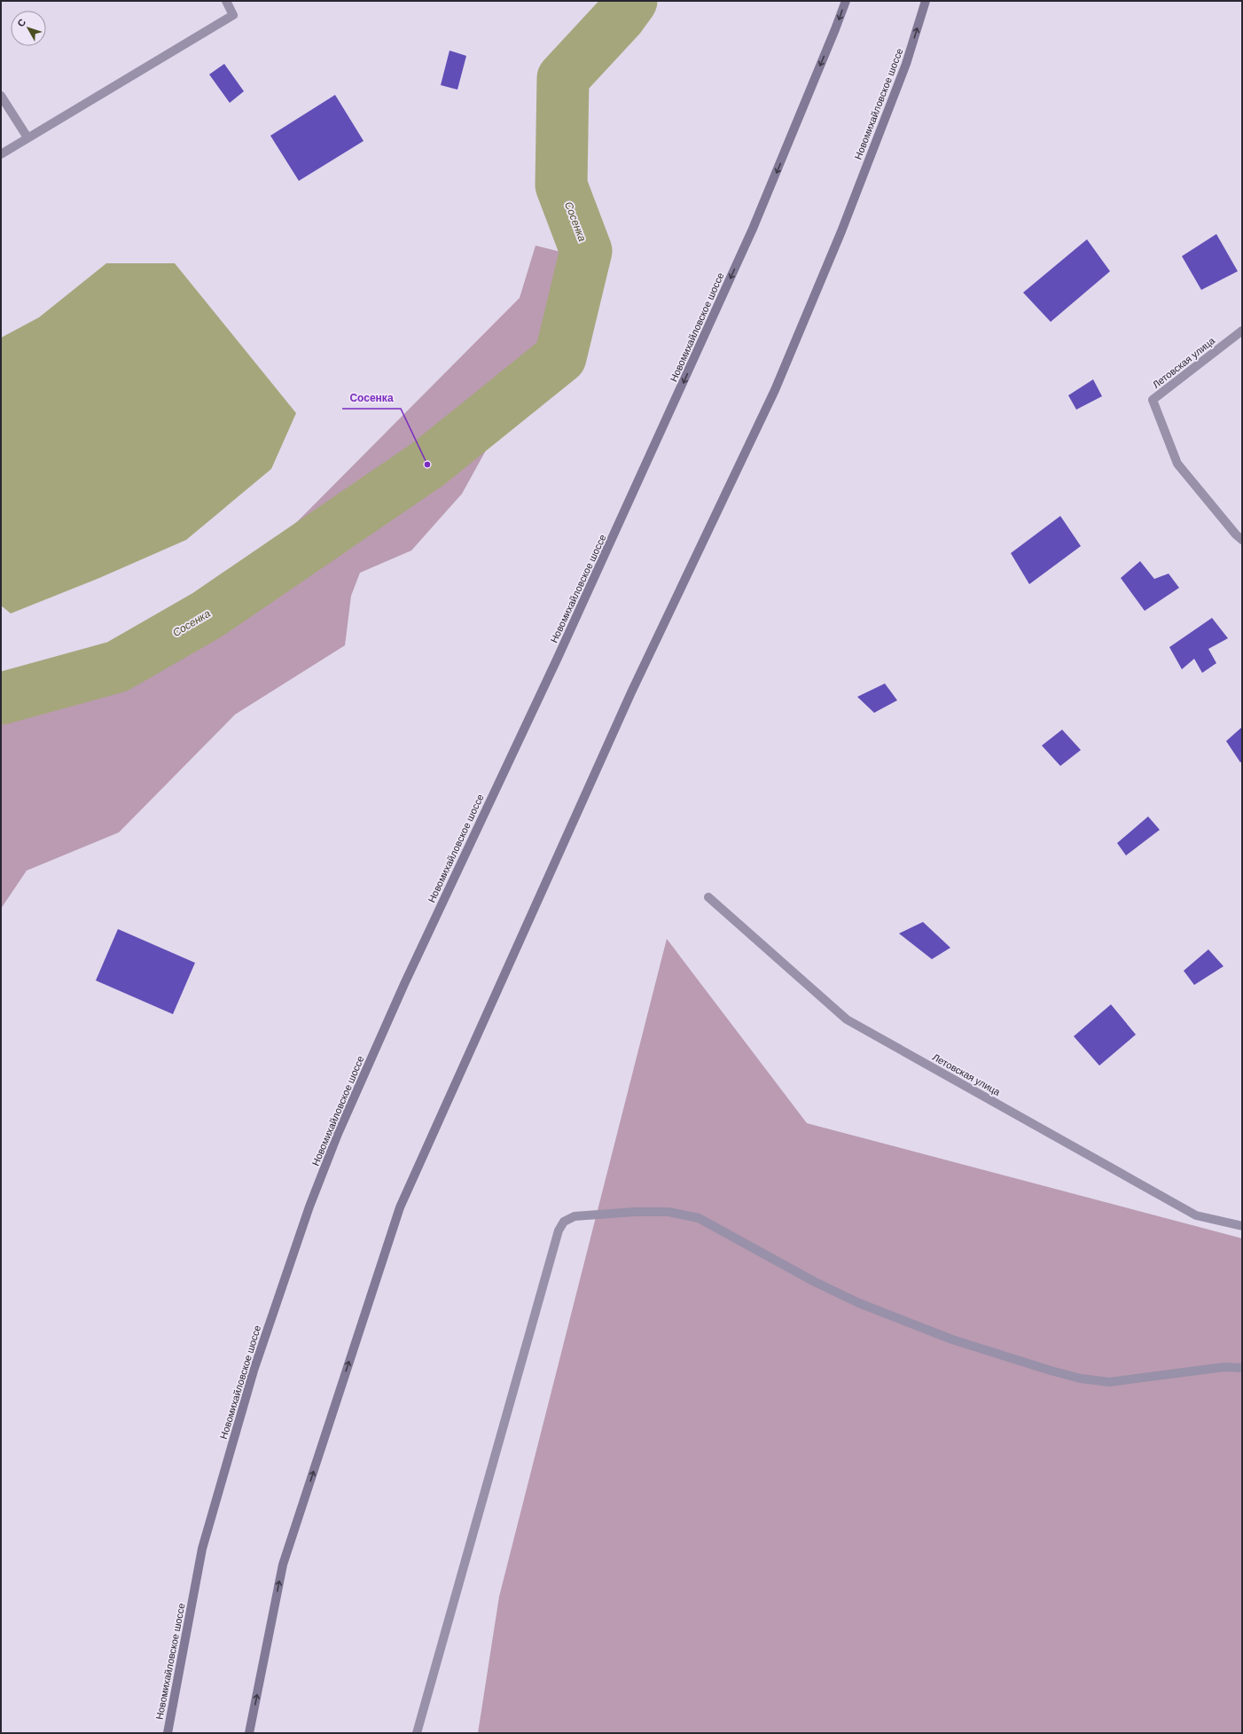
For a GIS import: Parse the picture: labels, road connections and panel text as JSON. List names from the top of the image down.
{
  "streets": {
    "main road": ["Новомихайловское шоссе"],
    "street": ["Летовская улица"]
  },
  "water": ["Сосенка"],
  "places": ["Сосенка"],
  "north": "top left"
}
